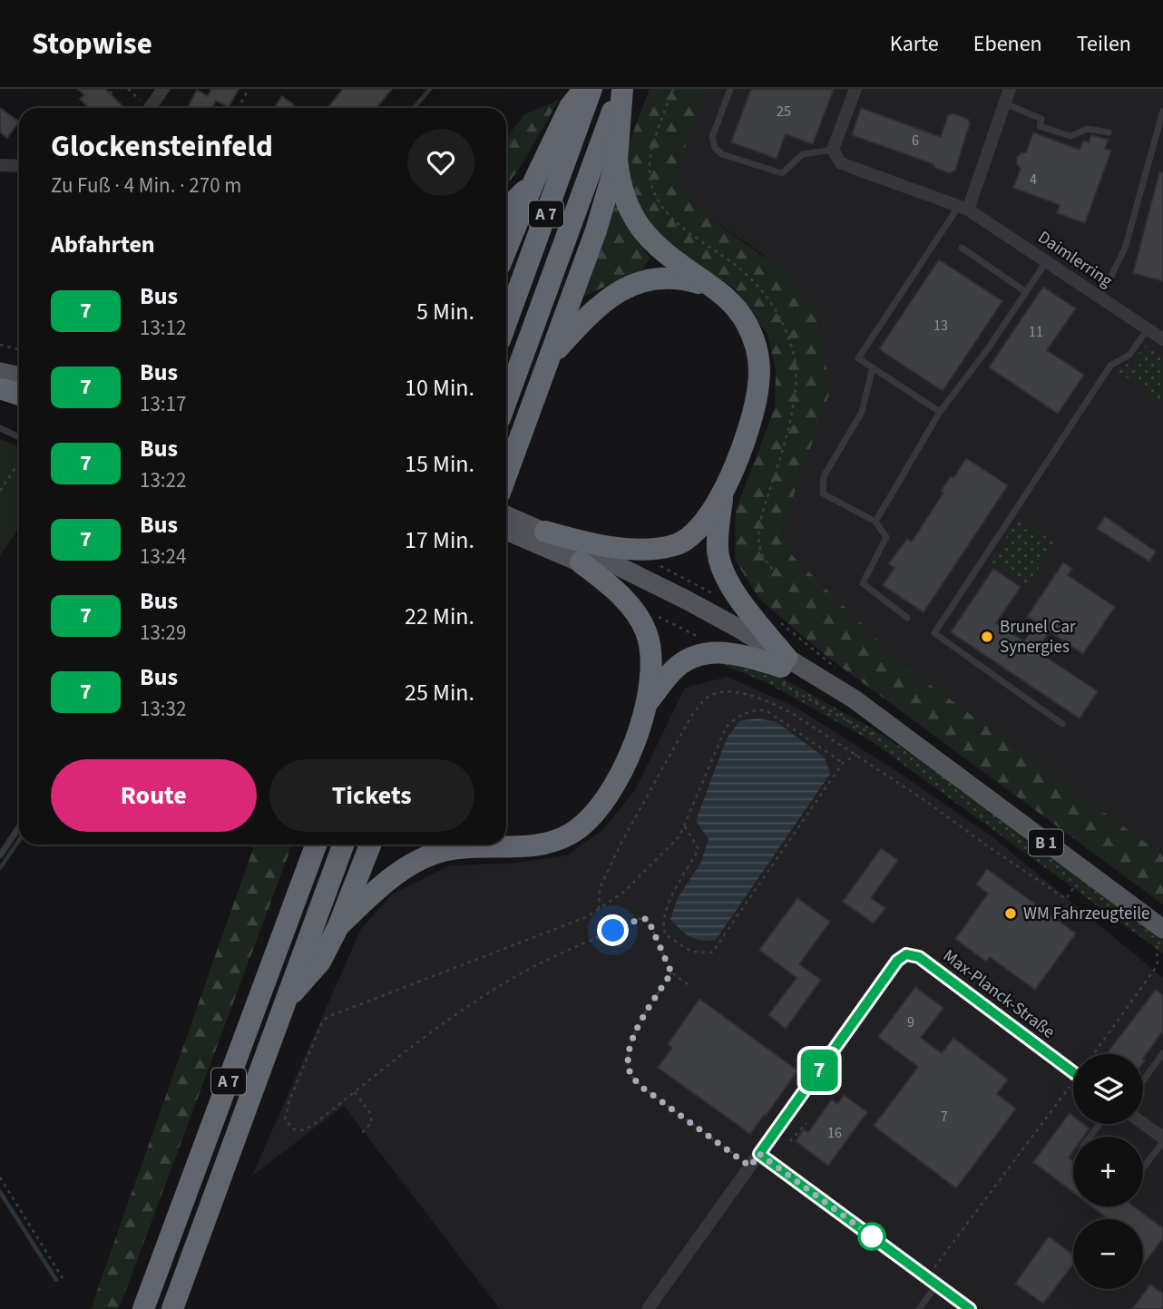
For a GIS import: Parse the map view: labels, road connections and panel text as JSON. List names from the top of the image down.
{
  "streets": {
    "highway": ["A 7"],
    "main road": ["B 1"],
    "street": ["Daimlerring", "Max-Planck-Straße"]
  },
  "places": ["Brunel Car Synergies", "WM Fahrzeugteile"],
  "lines": ["bus line 7"],
  "house_numbers": [
    "25",
    "6",
    "4",
    "13",
    "11",
    "9",
    "7",
    "16"
  ],
  "page": {
    "header": "Stopwise",
    "nav": ["Karte", "Ebenen", "Teilen"],
    "on_map": "7",
    "heading": [
      ["Glockensteinfeld", "Zu Fuß · 4 Min. · 270 m"],
      "Abfahrten"
    ],
    "list": [
      {
        "mark": "7",
        "name": "Bus",
        "note": "13:12",
        "value": "5 Min."
      },
      {
        "mark": "7",
        "name": "Bus",
        "note": "13:17",
        "value": "10 Min."
      },
      {
        "mark": "7",
        "name": "Bus",
        "note": "13:22",
        "value": "15 Min."
      },
      {
        "mark": "7",
        "name": "Bus",
        "note": "13:24",
        "value": "17 Min."
      },
      {
        "mark": "7",
        "name": "Bus",
        "note": "13:29",
        "value": "22 Min."
      },
      {
        "mark": "7",
        "name": "Bus",
        "note": "13:32",
        "value": "25 Min."
      }
    ],
    "buttons": ["Route", "Tickets"],
    "map_buttons": ["+", "−"]
  }
}
